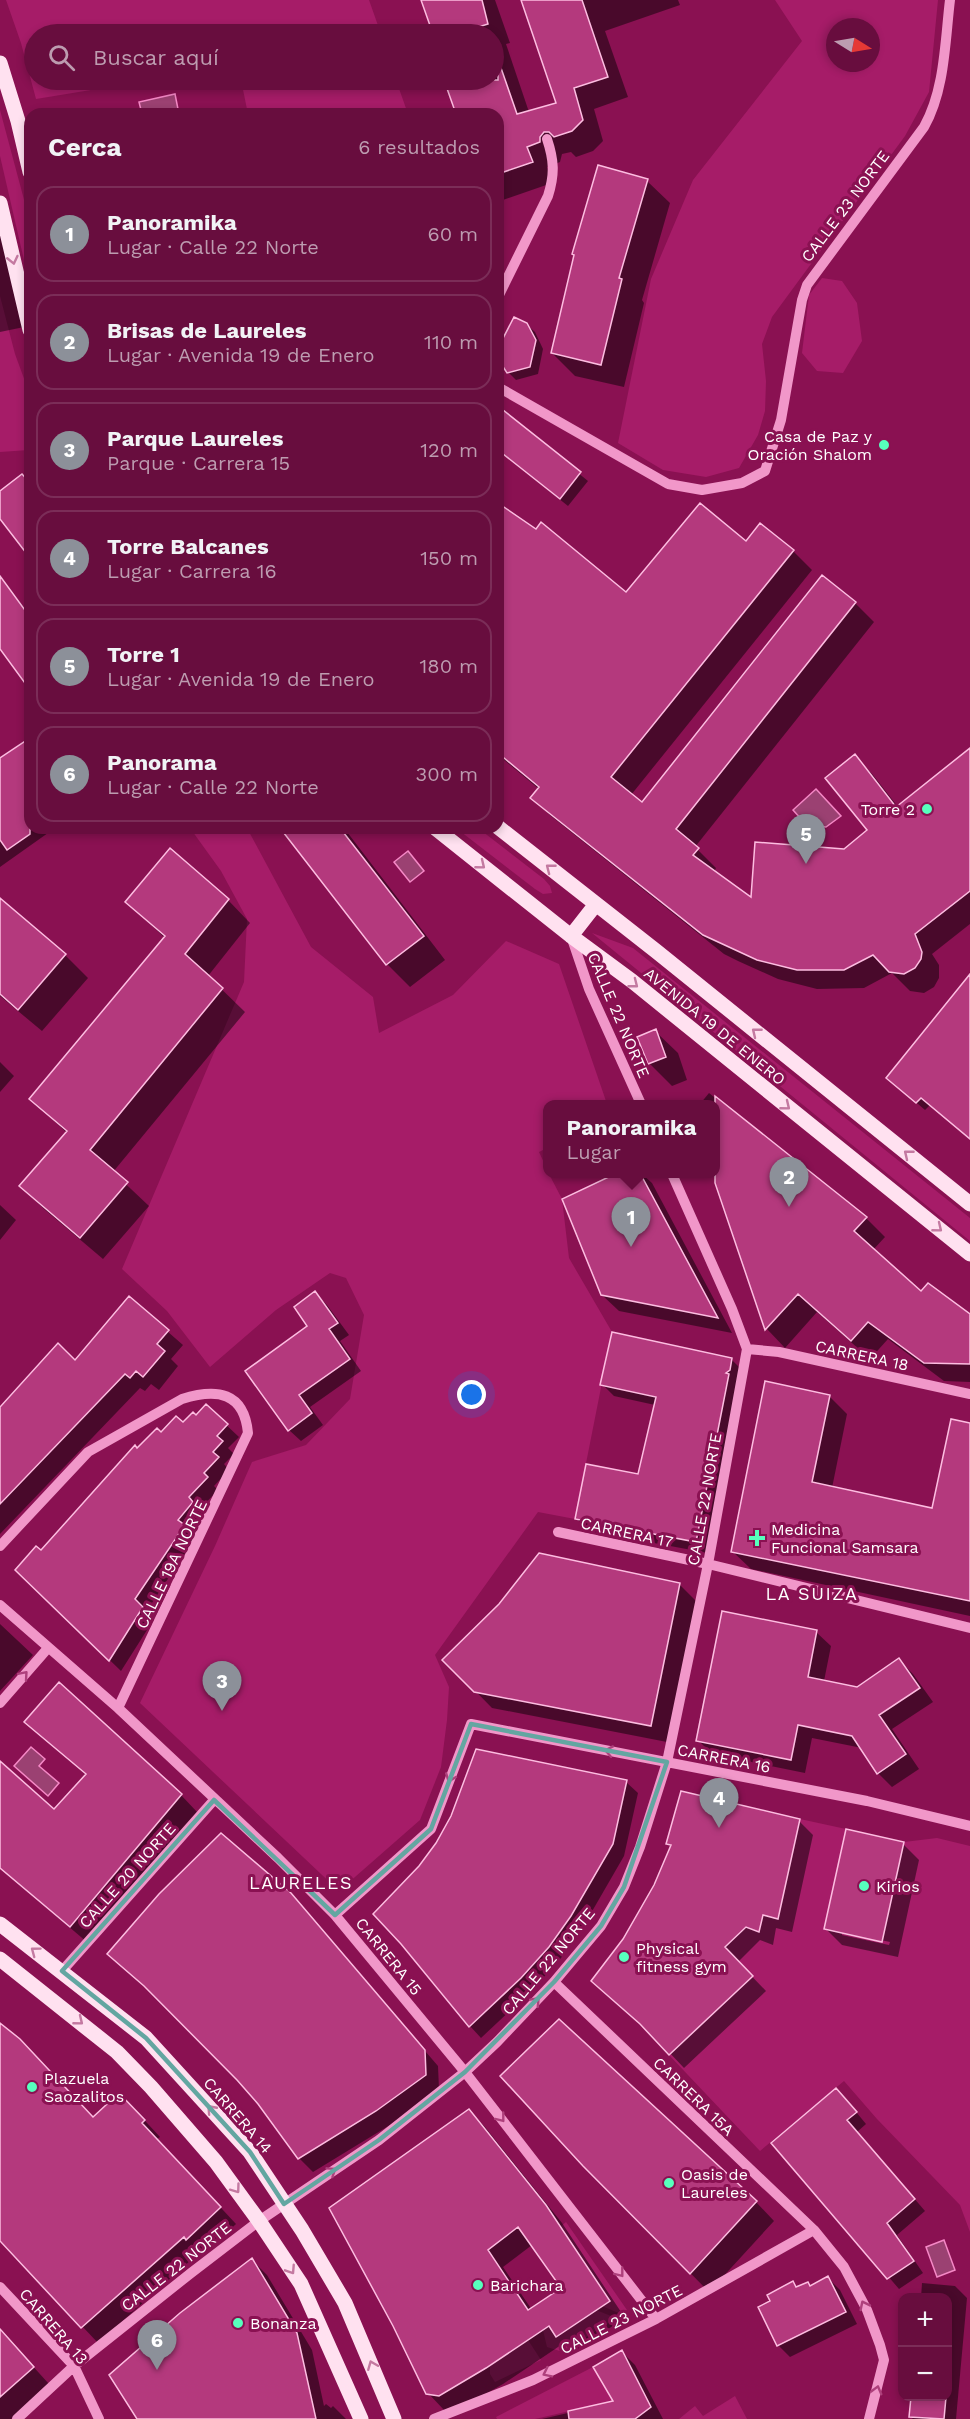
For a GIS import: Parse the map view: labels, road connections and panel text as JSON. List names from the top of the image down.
{
  "streets": {
    "main road": ["AVENIDA 19 DE ENERO", "CARRERA 14"],
    "street": [
      "CALLE 23 NORTE",
      "CALLE 22 NORTE",
      "CARRERA 18",
      "CARRERA 17",
      "CALLE 19A NORTE",
      "CARRERA 16",
      "CALLE 20 NORTE",
      "CARRERA 15",
      "CARRERA 15A",
      "CARRERA 13"
    ]
  },
  "crossings": [
    ["CALLE 23 NORTE", "CARRERA 15"],
    ["CALLE 23 NORTE", "CARRERA 15A"],
    ["CALLE 22 NORTE", "AVENIDA 19 DE ENERO"],
    ["CALLE 22 NORTE", "CARRERA 18"],
    ["CALLE 22 NORTE", "CARRERA 17"],
    ["CALLE 22 NORTE", "CARRERA 16"],
    ["CALLE 22 NORTE", "CARRERA 15"],
    ["CALLE 22 NORTE", "CARRERA 15A"],
    ["CALLE 22 NORTE", "CARRERA 14"],
    ["CALLE 22 NORTE", "CARRERA 13"],
    ["CALLE 19A NORTE", "CARRERA 15"],
    ["CARRERA 16", "CARRERA 15"],
    ["CALLE 20 NORTE", "CARRERA 15"],
    ["CALLE 20 NORTE", "CARRERA 14"]
  ],
  "one_way": ["CARRERA 16"],
  "districts": ["LA SUIZA", "LAURELES"],
  "places": {
    "other": [
      "Casa de Paz y Oración Shalom",
      "Torre 2",
      "Kirios",
      "Physical fitness gym",
      "Plazuela Saozalitos",
      "Oasis de Laureles",
      "Barichara",
      "Bonanza"
    ],
    "health": ["Medicina Funcional Samsara"]
  },
  "north": "right",
  "page": {
    "search": "Buscar aquí",
    "heading": ["Cerca", "6 resultados"],
    "list": [
      {
        "mark": "1",
        "name": "Panoramika",
        "note": "Lugar · Calle 22 Norte",
        "value": "60 m"
      },
      {
        "mark": "2",
        "name": "Brisas de Laureles",
        "note": "Lugar · Avenida 19 de Enero",
        "value": "110 m"
      },
      {
        "mark": "3",
        "name": "Parque Laureles",
        "note": "Parque · Carrera 15",
        "value": "120 m"
      },
      {
        "mark": "4",
        "name": "Torre Balcanes",
        "note": "Lugar · Carrera 16",
        "value": "150 m"
      },
      {
        "mark": "5",
        "name": "Torre 1",
        "note": "Lugar · Avenida 19 de Enero",
        "value": "180 m"
      },
      {
        "mark": "6",
        "name": "Panorama",
        "note": "Lugar · Calle 22 Norte",
        "value": "300 m"
      }
    ],
    "pins": [
      "5",
      "2",
      "1",
      "3",
      "4",
      "6"
    ],
    "popup": ["Panoramika", "Lugar"],
    "map_buttons": ["+", "−"]
  }
}
